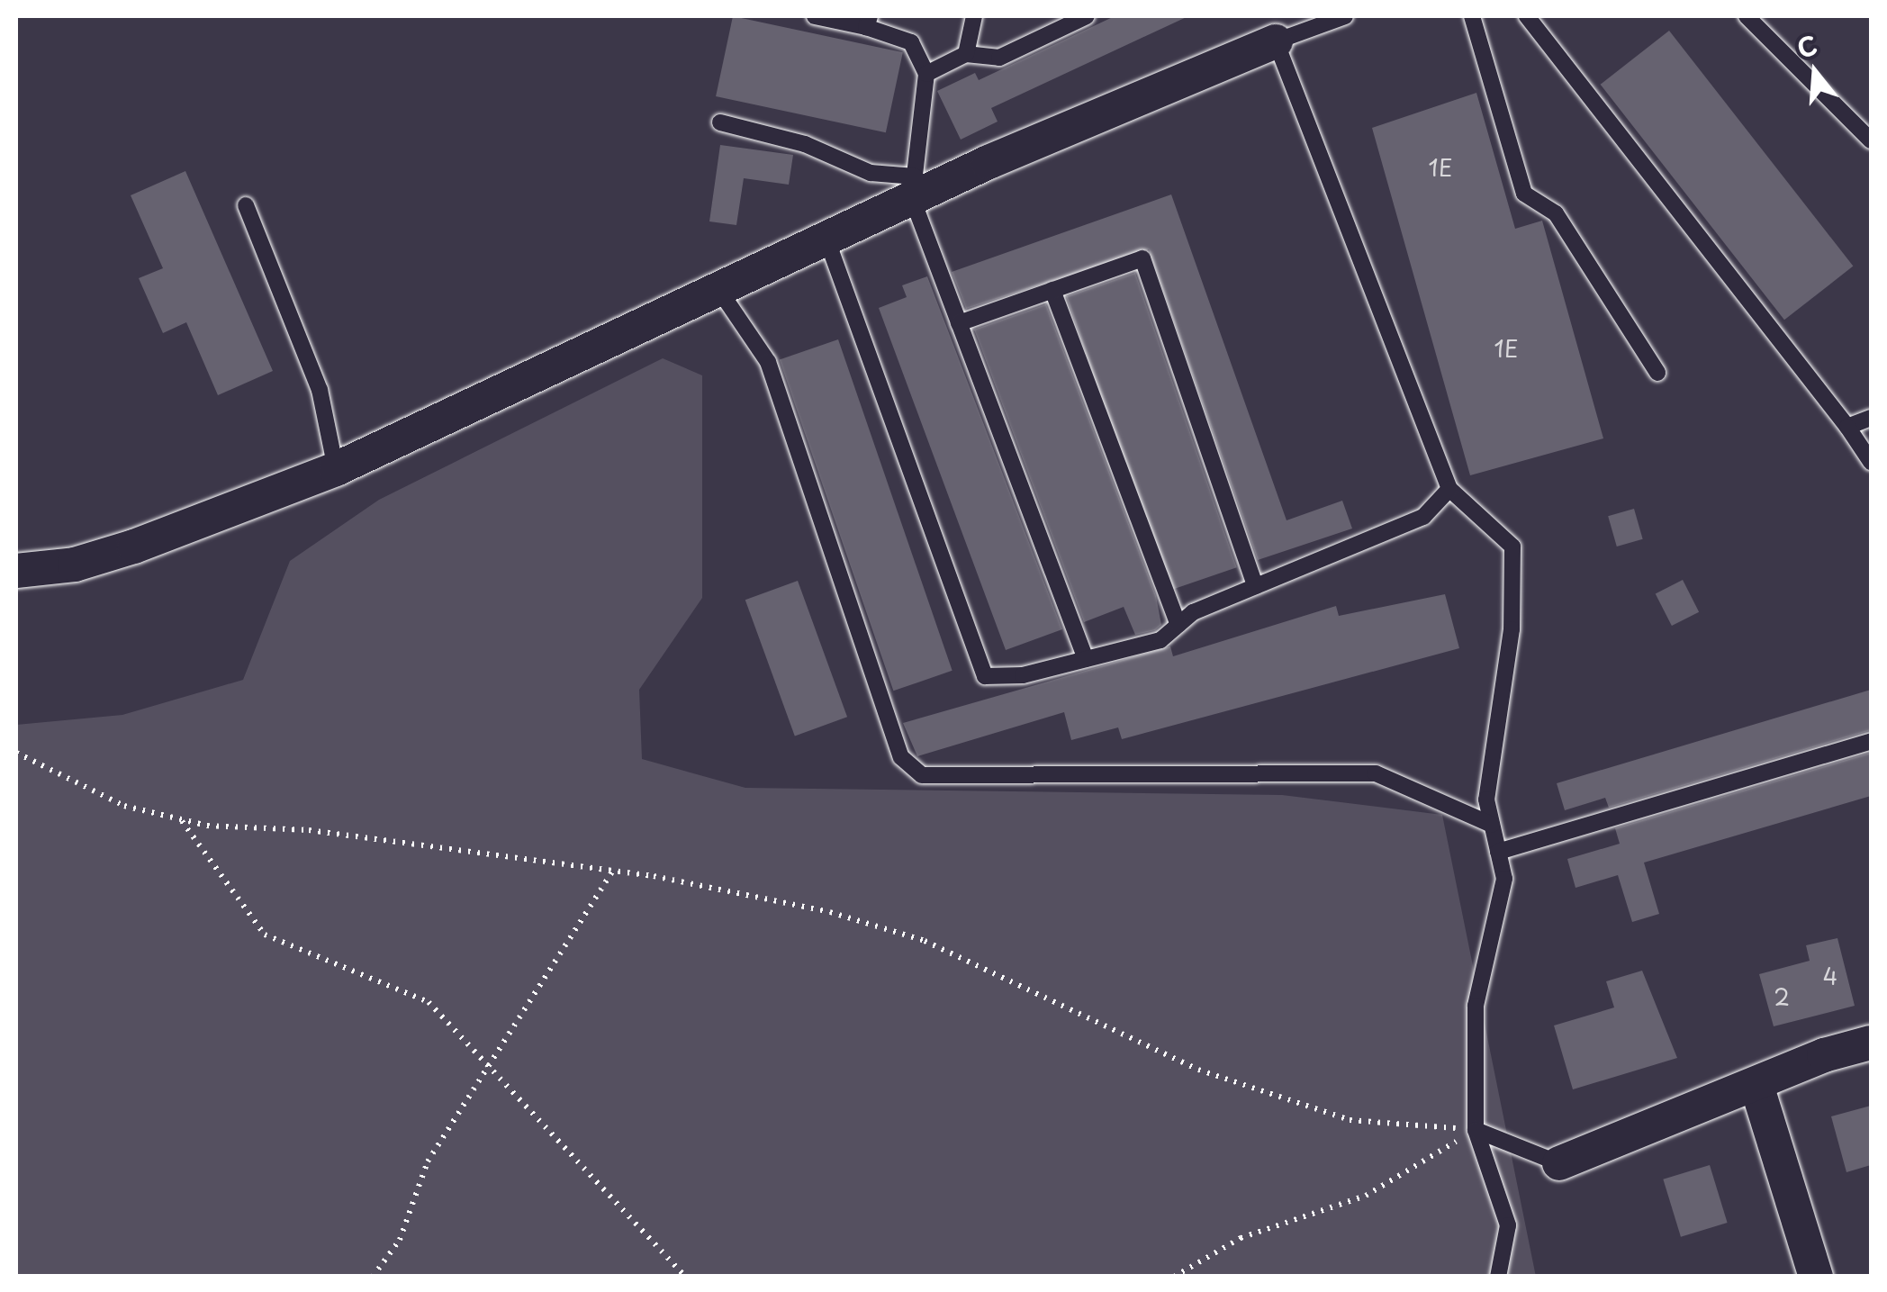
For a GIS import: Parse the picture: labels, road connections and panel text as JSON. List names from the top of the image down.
{
  "house_numbers": [
    "1Е",
    "1Е",
    "4",
    "2"
  ],
  "north": "top"
}
